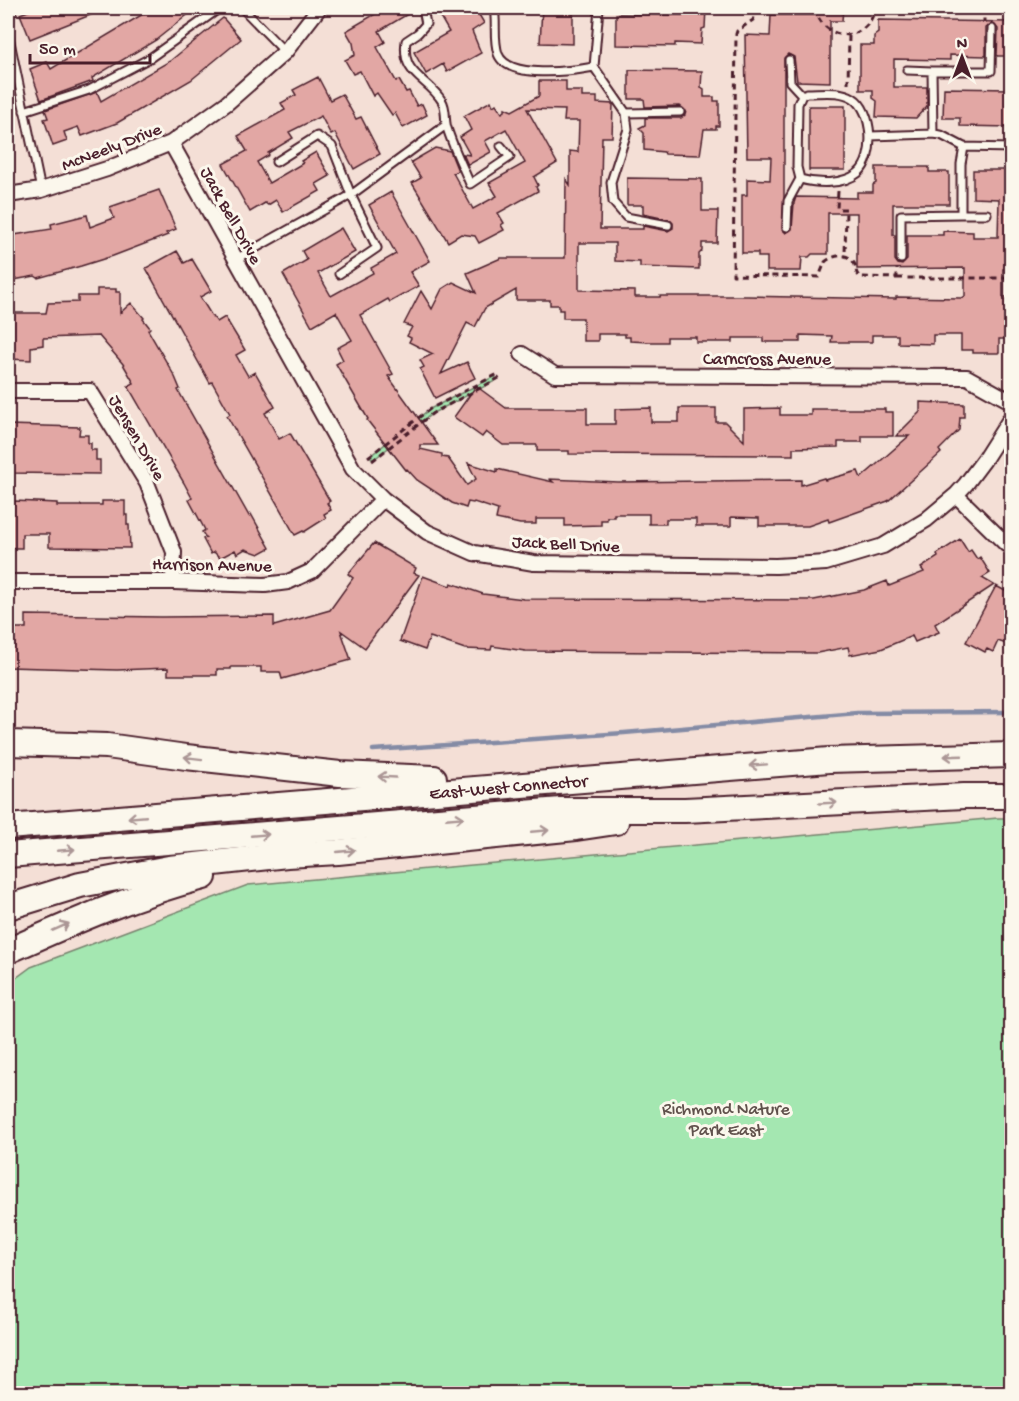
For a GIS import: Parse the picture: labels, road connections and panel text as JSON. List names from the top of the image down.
{
  "streets": {
    "highway": ["East-West Connector"],
    "street": [
      "McNeely Drive",
      "Jack Bell Drive",
      "Carncross Avenue",
      "Jensen Drive",
      "Harrison Avenue"
    ]
  },
  "crossings": [
    ["McNeely Drive", "Jack Bell Drive"],
    ["Jack Bell Drive", "Harrison Avenue"],
    ["Jensen Drive", "Harrison Avenue"]
  ],
  "parks": ["Richmond Nature Park East"],
  "scale_bar": "50 m",
  "north": "top"
}
